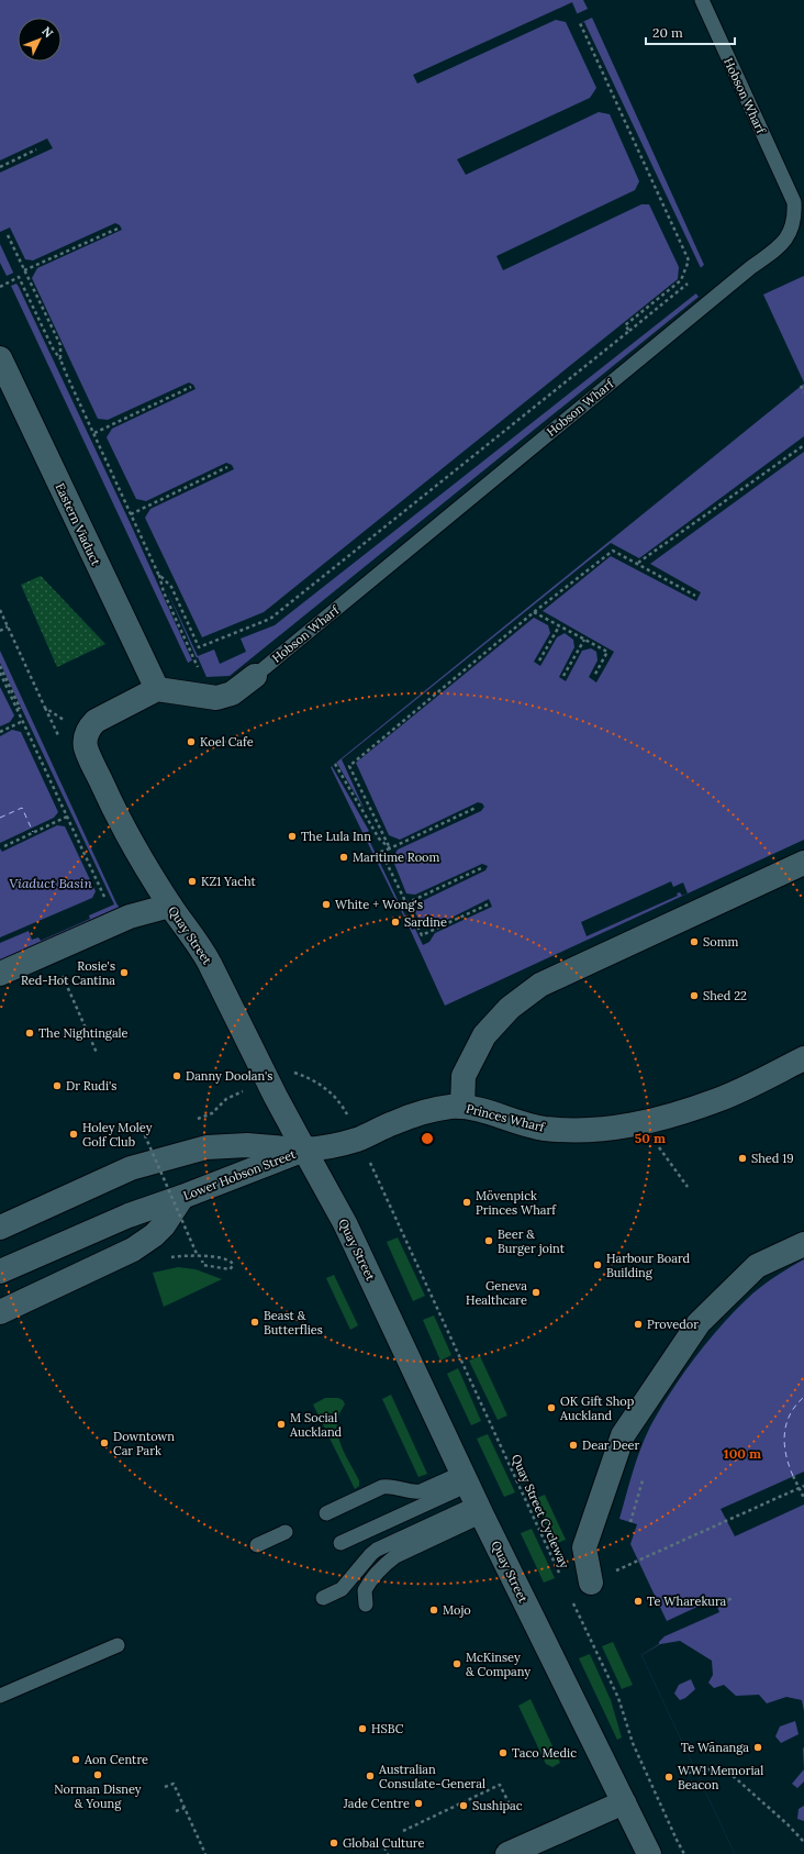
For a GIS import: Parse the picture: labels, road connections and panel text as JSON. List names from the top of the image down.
{
  "streets": {
    "street": [
      "Hobson Wharf",
      "Eastern Viaduct",
      "Quay Street",
      "Princes Wharf",
      "Lower Hobson Street"
    ],
    "path": ["Quay Street Cycleway"]
  },
  "crossings": [
    ["Hobson Wharf", "Eastern Viaduct"],
    ["Quay Street", "Princes Wharf"],
    ["Quay Street", "Lower Hobson Street"],
    ["Princes Wharf", "Lower Hobson Street"]
  ],
  "water": ["Viaduct Basin"],
  "places": [
    "Koel Cafe",
    "The Lula Inn",
    "Maritime Room",
    "KZ1 Yacht",
    "White + Wong's",
    "Sardine",
    "Somm",
    "Rosie's Red-Hot Cantina",
    "Shed 22",
    "The Nightingale",
    "Danny Doolan's",
    "Dr Rudi's",
    "Holey Moley Golf Club",
    "Shed 19",
    "Mövenpick Princes Wharf",
    "Beer & Burger joint",
    "Harbour Board Building",
    "Geneva Healthcare",
    "Beast & Butterflies",
    "Provedor",
    "OK Gift Shop Auckland",
    "M Social Auckland",
    "Downtown Car Park",
    "Dear Deer",
    "Te Wharekura",
    "Mojo",
    "McKinsey & Company",
    "HSBC",
    "Te Wānanga",
    "Taco Medic",
    "Aon Centre",
    "Norman Disney & Young",
    "Australian Consulate-General",
    "WW1 Memorial Beacon",
    "Jade Centre",
    "Sushipac",
    "Global Culture"
  ],
  "scale_bar": "20 m",
  "north": "top right",
  "rings": ["50 m", "100 m"]
}
